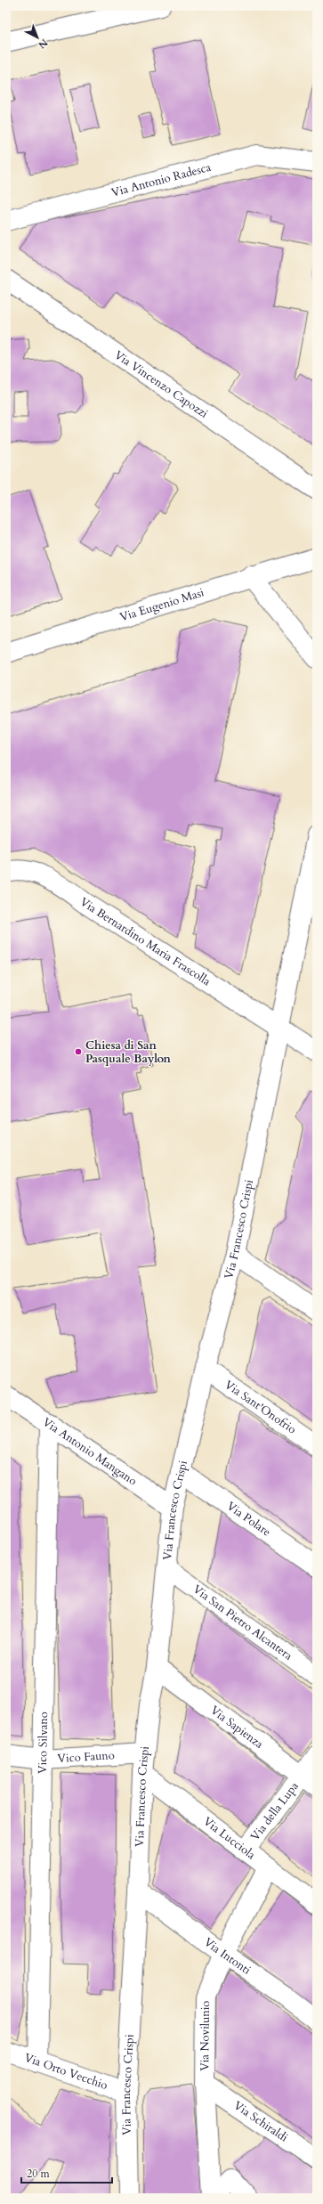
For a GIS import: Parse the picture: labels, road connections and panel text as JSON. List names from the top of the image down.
{
  "streets": {
    "street": [
      "Via Antonio Radesca",
      "Via Vincenzo Capozzi",
      "Via Eugenio Masi",
      "Via Bernardino Maria Frascolla",
      "Via Francesco Crispi",
      "Via Sant'Onofrio",
      "Via Antonio Mangano",
      "Via Polare",
      "Via San Pietro Alcantera",
      "Via Sapienza",
      "Vico Silvano",
      "Vico Fauno",
      "Via della Lupa",
      "Via Lucciola",
      "Via Intonti",
      "Via Novilunio",
      "Via Orto Vecchio",
      "Via Schiraldi"
    ]
  },
  "crossings": [
    ["Via Bernardino Maria Frascolla", "Via Francesco Crispi"],
    ["Via Francesco Crispi", "Via Sant'Onofrio"],
    ["Via Francesco Crispi", "Via Antonio Mangano"],
    ["Via Francesco Crispi", "Via Polare"],
    ["Via Francesco Crispi", "Via San Pietro Alcantera"],
    ["Via Francesco Crispi", "Via Sapienza"],
    ["Via Francesco Crispi", "Vico Fauno"],
    ["Via Francesco Crispi", "Via Lucciola"],
    ["Via Francesco Crispi", "Via Intonti"],
    ["Via Francesco Crispi", "Via Orto Vecchio"],
    ["Via Antonio Mangano", "Vico Silvano"],
    ["Via Sapienza", "Via della Lupa"],
    ["Vico Silvano", "Vico Fauno"],
    ["Vico Silvano", "Via Orto Vecchio"],
    ["Vico Fauno", "Via Lucciola"],
    ["Via della Lupa", "Via Lucciola"],
    ["Via Lucciola", "Via Novilunio"],
    ["Via Intonti", "Via Novilunio"],
    ["Via Novilunio", "Via Schiraldi"]
  ],
  "places": ["Chiesa di San Pasquale Baylon"],
  "scale_bar": "20 m",
  "north": "bottom right"
}
